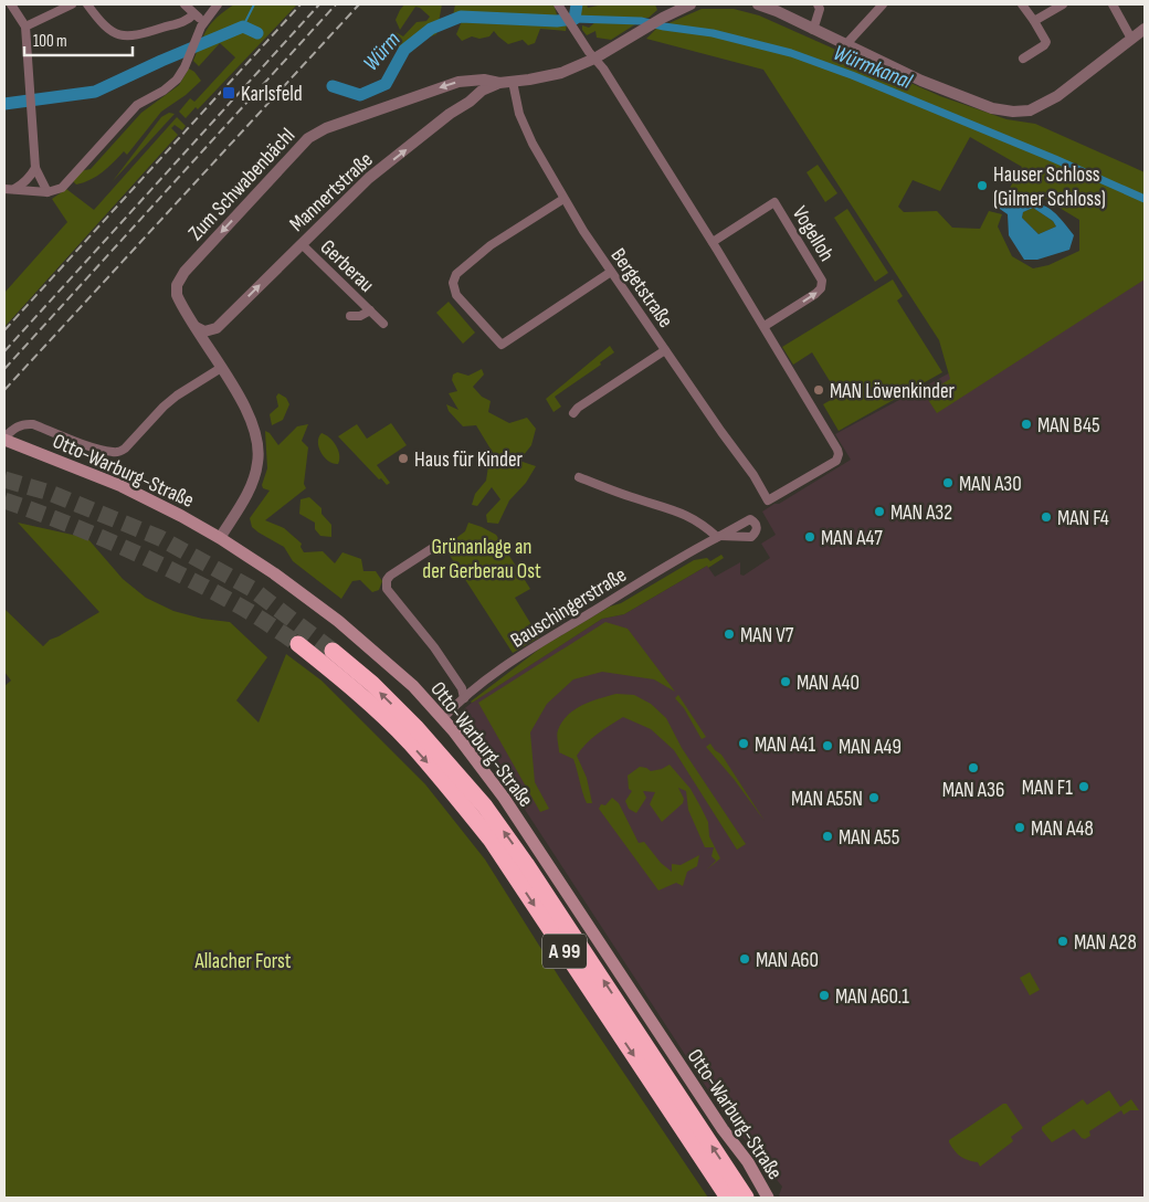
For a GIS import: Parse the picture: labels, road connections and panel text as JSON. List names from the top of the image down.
{
  "streets": {
    "highway": ["A 99"],
    "main road": ["Otto-Warburg-Straße"],
    "street": [
      "Zum Schwabenbächl",
      "Mannertstraße",
      "Vogelloh",
      "Gerberau",
      "Bergetstraße",
      "Bauschingerstraße"
    ]
  },
  "crossings": [
    ["Zum Schwabenbächl", "Mannertstraße"],
    ["Zum Schwabenbächl", "Bergetstraße"],
    ["Zum Schwabenbächl", "Otto-Warburg-Straße"],
    ["Mannertstraße", "Gerberau"],
    ["Vogelloh", "Bergetstraße"],
    ["Otto-Warburg-Straße", "Bauschingerstraße"]
  ],
  "one_way": ["Zum Schwabenbächl", "Mannertstraße"],
  "water": ["Würm", "Würmkanal"],
  "parks": ["Grünanlage an der Gerberau Ost", "Allacher Forst"],
  "places": {
    "transit": ["Karlsfeld"],
    "other": [
      "Hauser Schloss (Gilmer Schloss)",
      "MAN Löwenkinder",
      "MAN B45",
      "Haus für Kinder",
      "MAN A30",
      "MAN A32",
      "MAN F4",
      "MAN A47",
      "MAN V7",
      "MAN A40",
      "MAN A41",
      "MAN A49",
      "MAN A36",
      "MAN F1",
      "MAN A55N",
      "MAN A48",
      "MAN A55",
      "MAN A28",
      "MAN A60",
      "MAN A60.1"
    ]
  },
  "scale_bar": "100 m"
}
